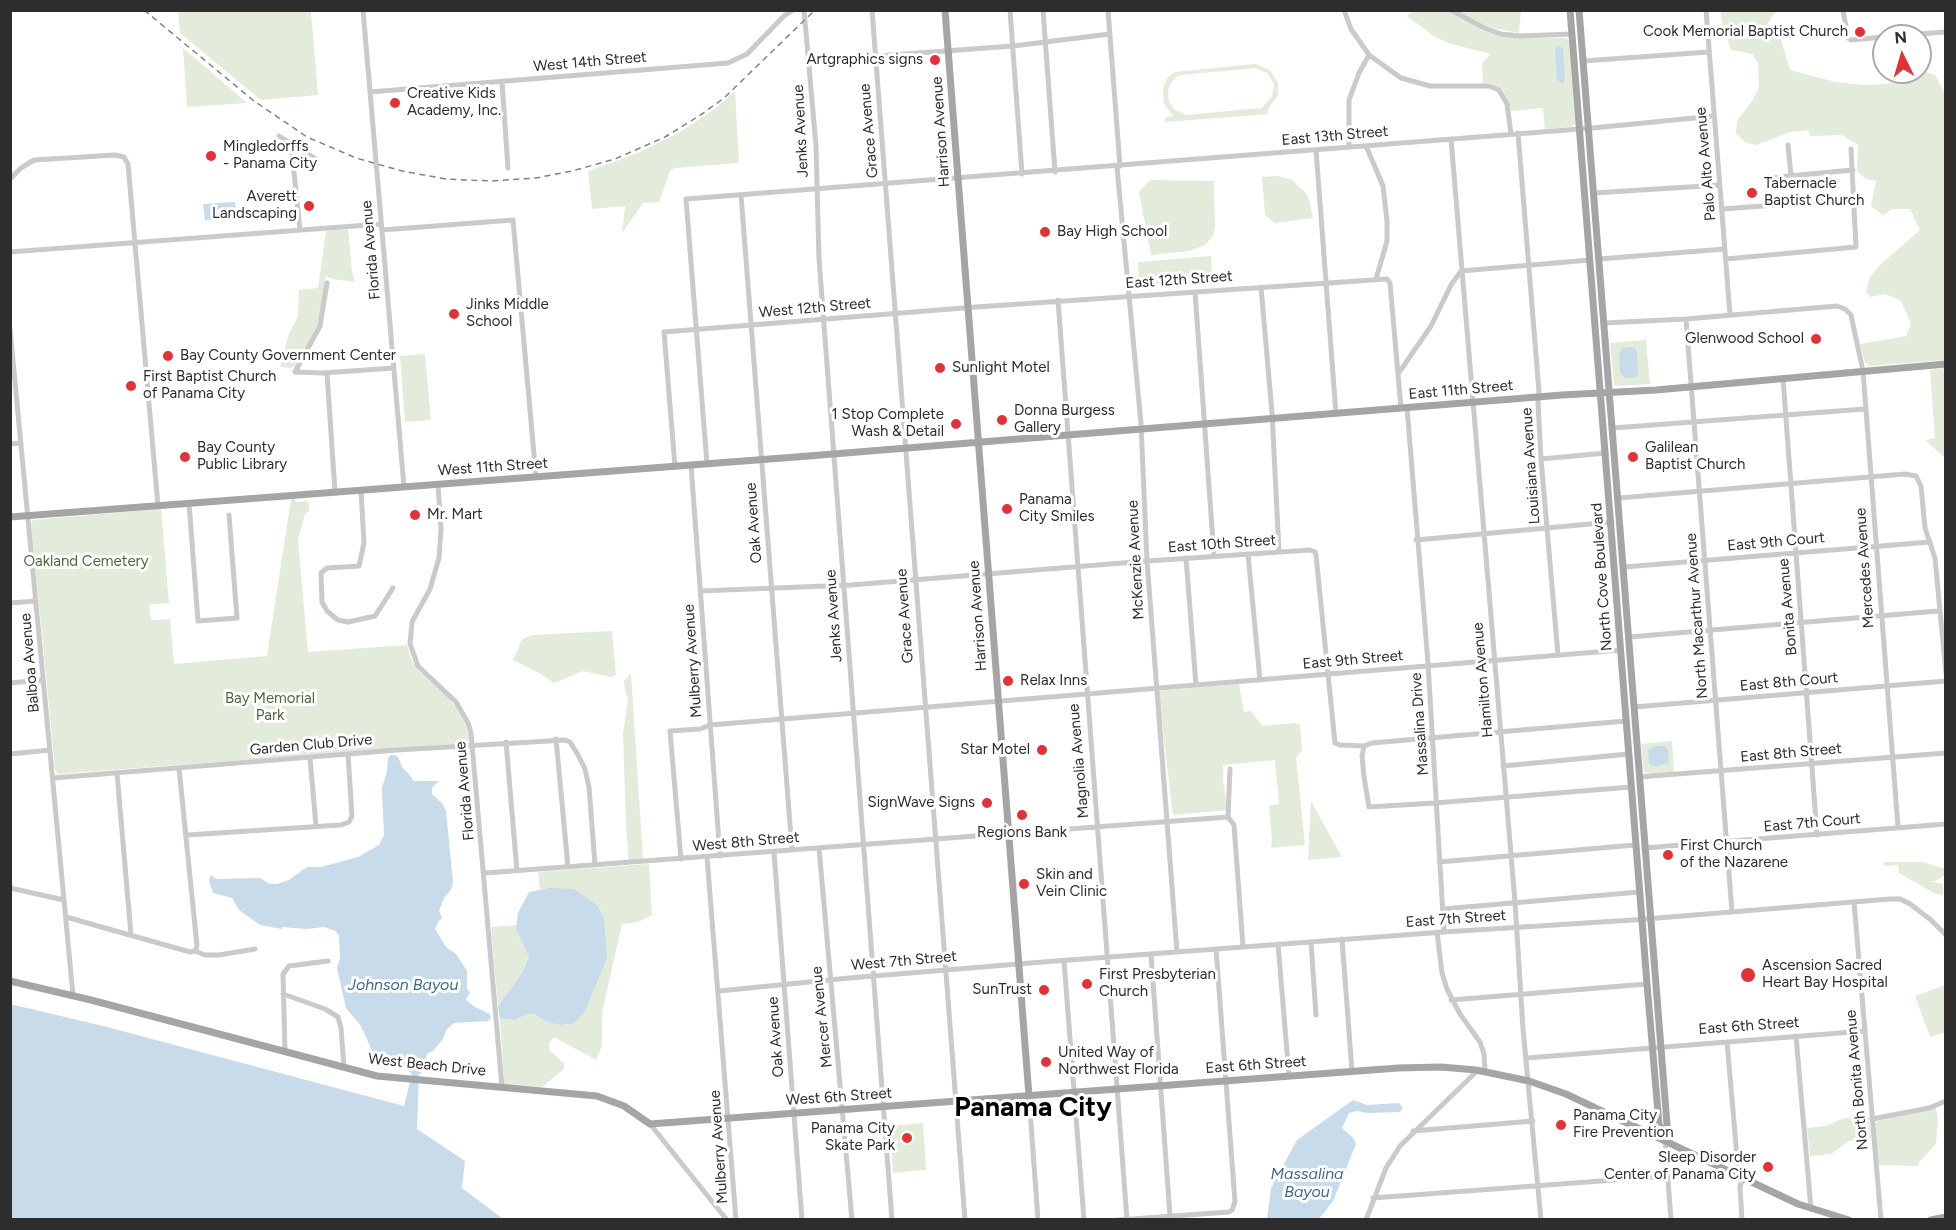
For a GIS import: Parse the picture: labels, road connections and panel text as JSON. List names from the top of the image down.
{
  "streets": {
    "main road": [
      "Harrison Avenue",
      "East 11th Street",
      "West 11th Street",
      "North Cove Boulevard",
      "East 6th Street",
      "West Beach Drive",
      "West 6th Street"
    ],
    "street": [
      "West 14th Street",
      "Jenks Avenue",
      "Grace Avenue",
      "East 13th Street",
      "Palo Alto Avenue",
      "Florida Avenue",
      "East 12th Street",
      "West 12th Street",
      "Louisiana Avenue",
      "Oak Avenue",
      "East 9th Court",
      "East 10th Street",
      "McKenzie Avenue",
      "Mercedes Avenue",
      "Bonita Avenue",
      "North Macarthur Avenue",
      "East 9th Street",
      "Mulberry Avenue",
      "Balboa Avenue",
      "Hamilton Avenue",
      "East 8th Court",
      "Massalina Drive",
      "Garden Club Drive",
      "East 8th Street",
      "Magnolia Avenue",
      "East 7th Court",
      "West 8th Street",
      "East 7th Street",
      "West 7th Street",
      "Mercer Avenue",
      "North Bonita Avenue"
    ]
  },
  "crossings": [
    ["West 14th Street", "Florida Avenue"],
    ["Jenks Avenue", "East 13th Street"],
    ["Jenks Avenue", "West 12th Street"],
    ["Jenks Avenue", "West 11th Street"],
    ["Jenks Avenue", "East 10th Street"],
    ["Jenks Avenue", "East 9th Street"],
    ["Jenks Avenue", "West 8th Street"],
    ["Jenks Avenue", "West 7th Street"],
    ["Jenks Avenue", "West 6th Street"],
    ["Grace Avenue", "East 13th Street"],
    ["Grace Avenue", "West 12th Street"],
    ["Grace Avenue", "West 11th Street"],
    ["Grace Avenue", "East 10th Street"],
    ["Grace Avenue", "East 9th Street"],
    ["Grace Avenue", "West 8th Street"],
    ["Grace Avenue", "West 7th Street"],
    ["Grace Avenue", "West 6th Street"],
    ["Harrison Avenue", "East 13th Street"],
    ["Harrison Avenue", "East 12th Street"],
    ["Harrison Avenue", "West 12th Street"],
    ["Harrison Avenue", "East 11th Street"],
    ["Harrison Avenue", "West 11th Street"],
    ["Harrison Avenue", "East 10th Street"],
    ["Harrison Avenue", "East 9th Street"],
    ["Harrison Avenue", "West 8th Street"],
    ["Harrison Avenue", "East 7th Street"],
    ["Harrison Avenue", "West 7th Street"],
    ["Harrison Avenue", "East 6th Street"],
    ["Harrison Avenue", "West 6th Street"],
    ["East 13th Street", "Palo Alto Avenue"],
    ["East 13th Street", "West 12th Street"],
    ["East 13th Street", "Louisiana Avenue"],
    ["East 13th Street", "Oak Avenue"],
    ["East 13th Street", "McKenzie Avenue"],
    ["East 13th Street", "North Cove Boulevard"],
    ["East 13th Street", "Hamilton Avenue"],
    ["Palo Alto Avenue", "Mercedes Avenue"],
    ["Florida Avenue", "West 11th Street"],
    ["Florida Avenue", "Garden Club Drive"],
    ["Florida Avenue", "West 8th Street"],
    ["Florida Avenue", "West Beach Drive"],
    ["East 12th Street", "West 12th Street"],
    ["East 12th Street", "McKenzie Avenue"],
    ["East 12th Street", "Massalina Drive"],
    ["East 12th Street", "Magnolia Avenue"],
    ["West 12th Street", "West 11th Street"],
    ["West 12th Street", "Oak Avenue"],
    ["East 11th Street", "Louisiana Avenue"],
    ["East 11th Street", "West 11th Street"],
    ["East 11th Street", "McKenzie Avenue"],
    ["East 11th Street", "Mercedes Avenue"],
    ["East 11th Street", "North Cove Boulevard"],
    ["East 11th Street", "Bonita Avenue"],
    ["East 11th Street", "North Macarthur Avenue"],
    ["East 11th Street", "Hamilton Avenue"],
    ["East 11th Street", "Massalina Drive"],
    ["East 11th Street", "Magnolia Avenue"],
    ["Louisiana Avenue", "East 9th Street"],
    ["West 11th Street", "Oak Avenue"],
    ["West 11th Street", "Mulberry Avenue"],
    ["West 11th Street", "Balboa Avenue"],
    ["Oak Avenue", "East 10th Street"],
    ["Oak Avenue", "East 9th Street"],
    ["Oak Avenue", "West 8th Street"],
    ["Oak Avenue", "West 7th Street"],
    ["Oak Avenue", "West 6th Street"],
    ["East 9th Court", "Mercedes Avenue"],
    ["East 9th Court", "North Cove Boulevard"],
    ["East 9th Court", "Bonita Avenue"],
    ["East 9th Court", "North Macarthur Avenue"],
    ["East 10th Street", "McKenzie Avenue"],
    ["East 10th Street", "East 9th Street"],
    ["East 10th Street", "Mulberry Avenue"],
    ["East 10th Street", "Magnolia Avenue"],
    ["McKenzie Avenue", "East 9th Street"],
    ["McKenzie Avenue", "East 7th Street"],
    ["Mercedes Avenue", "East 8th Court"],
    ["Mercedes Avenue", "East 8th Street"],
    ["Mercedes Avenue", "East 7th Court"],
    ["North Cove Boulevard", "East 9th Street"],
    ["North Cove Boulevard", "East 8th Court"],
    ["North Cove Boulevard", "East 8th Street"],
    ["North Cove Boulevard", "East 7th Court"],
    ["North Cove Boulevard", "East 7th Street"],
    ["North Cove Boulevard", "East 6th Street"],
    ["Bonita Avenue", "East 8th Court"],
    ["Bonita Avenue", "East 8th Street"],
    ["Bonita Avenue", "East 7th Court"],
    ["North Macarthur Avenue", "East 8th Court"],
    ["North Macarthur Avenue", "East 8th Street"],
    ["North Macarthur Avenue", "East 7th Court"],
    ["North Macarthur Avenue", "East 7th Street"],
    ["East 9th Street", "Mulberry Avenue"],
    ["East 9th Street", "Hamilton Avenue"],
    ["East 9th Street", "Massalina Drive"],
    ["East 9th Street", "Magnolia Avenue"],
    ["East 9th Street", "West 8th Street"],
    ["Mulberry Avenue", "West 8th Street"],
    ["Mulberry Avenue", "West 7th Street"],
    ["Mulberry Avenue", "West 6th Street"],
    ["Balboa Avenue", "Garden Club Drive"],
    ["Balboa Avenue", "West Beach Drive"],
    ["Hamilton Avenue", "East 7th Street"],
    ["Hamilton Avenue", "East 6th Street"],
    ["Massalina Drive", "East 7th Street"],
    ["Garden Club Drive", "West 8th Street"],
    ["Magnolia Avenue", "East 7th Street"],
    ["Magnolia Avenue", "East 6th Street"],
    ["West 8th Street", "Mercer Avenue"],
    ["East 7th Street", "West 7th Street"],
    ["East 7th Street", "North Bonita Avenue"],
    ["West 7th Street", "Mercer Avenue"],
    ["Mercer Avenue", "West 6th Street"],
    ["East 6th Street", "North Bonita Avenue"],
    ["East 6th Street", "West 6th Street"],
    ["West Beach Drive", "West 6th Street"]
  ],
  "districts": ["Panama City"],
  "water": ["Johnson Bayou", "Massalina Bayou"],
  "parks": ["Oakland Cemetery", "Bay Memorial Park"],
  "places": [
    "Cook Memorial Baptist Church",
    "Artgraphics signs",
    "Creative Kids Academy, Inc.",
    "Mingledorffs - Panama City",
    "Tabernacle Baptist Church",
    "Averett Landscaping",
    "Bay High School",
    "Jinks Middle School",
    "Glenwood School",
    "Bay County Government Center",
    "Sunlight Motel",
    "First Baptist Church of Panama City",
    "Donna Burgess Gallery",
    "1 Stop Complete Wash & Detail",
    "Bay County Public Library",
    "Galilean Baptist Church",
    "Panama City Smiles",
    "Mr. Mart",
    "Relax Inns",
    "Star Motel",
    "SignWave Signs",
    "Regions Bank",
    "First Church of the Nazarene",
    "Skin and Vein Clinic",
    "Ascension Sacred Heart Bay Hospital",
    "First Presbyterian Church",
    "SunTrust",
    "United Way of Northwest Florida",
    "Panama City Fire Prevention",
    "Panama City Skate Park",
    "Sleep Disorder Center of Panama City"
  ],
  "north": "top"
}
